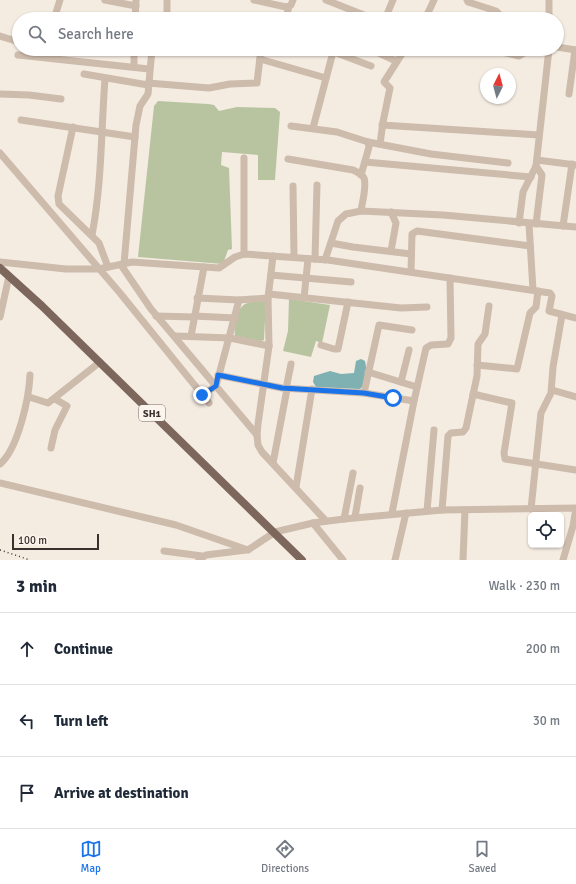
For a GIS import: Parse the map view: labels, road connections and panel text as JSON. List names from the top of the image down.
{
  "streets": {
    "main road": ["SH1"]
  },
  "scale_bar": "100 m",
  "north": "top",
  "page": {
    "search": "Search here",
    "scale": "100 m",
    "heading": ["3 min", "Walk · 230 m"],
    "list": [
      ["Continue", "200 m"],
      ["Turn left", "30 m"],
      "Arrive at destination"
    ],
    "nav": ["Map", "Directions", "Saved"]
  }
}
